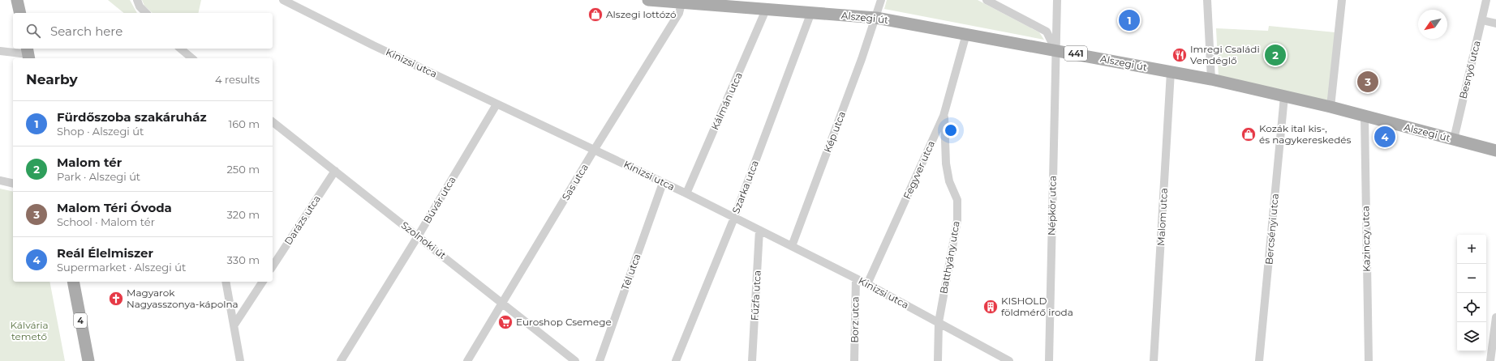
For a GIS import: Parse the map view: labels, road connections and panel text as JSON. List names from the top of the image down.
{
  "streets": {
    "main road": ["Alszegi út", "441", "4"],
    "street": [
      "Kinizsi utca",
      "Besnyő utca",
      "Kálmán utca",
      "Kép utca",
      "Fegyver utca",
      "Sas utca",
      "Szarka utca",
      "Búvár utca",
      "Népkör utca",
      "Malom utca",
      "Darázs utca",
      "Bercsényi utca",
      "Kazinczy utca",
      "Szolnoki út",
      "Batthyány utca",
      "Tél utca",
      "Fűzfa utca",
      "Borz utca"
    ]
  },
  "crossings": [
    ["Alszegi út", "Besnyő utca"],
    ["Alszegi út", "Kálmán utca"],
    ["Alszegi út", "Kép utca"],
    ["Alszegi út", "Fegyver utca"],
    ["Alszegi út", "Sas utca"],
    ["Alszegi út", "Szarka utca"],
    ["Alszegi út", "Népkör utca"],
    ["Alszegi út", "Malom utca"],
    ["Alszegi út", "Bercsényi utca"],
    ["Alszegi út", "Kazinczy utca"],
    ["Kinizsi utca", "Kálmán utca"],
    ["Kinizsi utca", "Kép utca"],
    ["Kinizsi utca", "Fegyver utca"],
    ["Kinizsi utca", "Sas utca"],
    ["Kinizsi utca", "Szarka utca"],
    ["Kinizsi utca", "Búvár utca"],
    ["Kinizsi utca", "Batthyány utca"],
    ["Kinizsi utca", "Tél utca"],
    ["Kinizsi utca", "Fűzfa utca"],
    ["Kinizsi utca", "Borz utca"],
    ["Fegyver utca", "Batthyány utca"],
    ["Sas utca", "Szolnoki út"],
    ["Búvár utca", "Szolnoki út"],
    ["Darázs utca", "Szolnoki út"]
  ],
  "parks": ["Kálvária temető"],
  "places": {
    "shop": ["Alszegi lottózó", "Kozák ital kis-, és nagykereskedés"],
    "restaurant": ["Imregi Családi Vendéglő"],
    "church": ["Magyarok Nagyasszonya-kápolna"],
    "building": ["KISHOLD földmérő iroda"],
    "supermarket": ["Euroshop Csemege"]
  },
  "north": "bottom left",
  "page": {
    "pins": [
      "1",
      "2",
      "3",
      "4"
    ],
    "search": "Search here",
    "heading": ["Nearby", "4 results"],
    "list": [
      {
        "mark": "1",
        "name": "Fürdőszoba szakáruház",
        "note": "Shop · Alszegi út",
        "value": "160 m"
      },
      {
        "mark": "2",
        "name": "Malom tér",
        "note": "Park · Alszegi út",
        "value": "250 m"
      },
      {
        "mark": "3",
        "name": "Malom Téri Óvoda",
        "note": "School · Malom tér",
        "value": "320 m"
      },
      {
        "mark": "4",
        "name": "Reál Élelmiszer",
        "note": "Supermarket · Alszegi út",
        "value": "330 m"
      }
    ],
    "map_buttons": ["+", "−"]
  }
}
